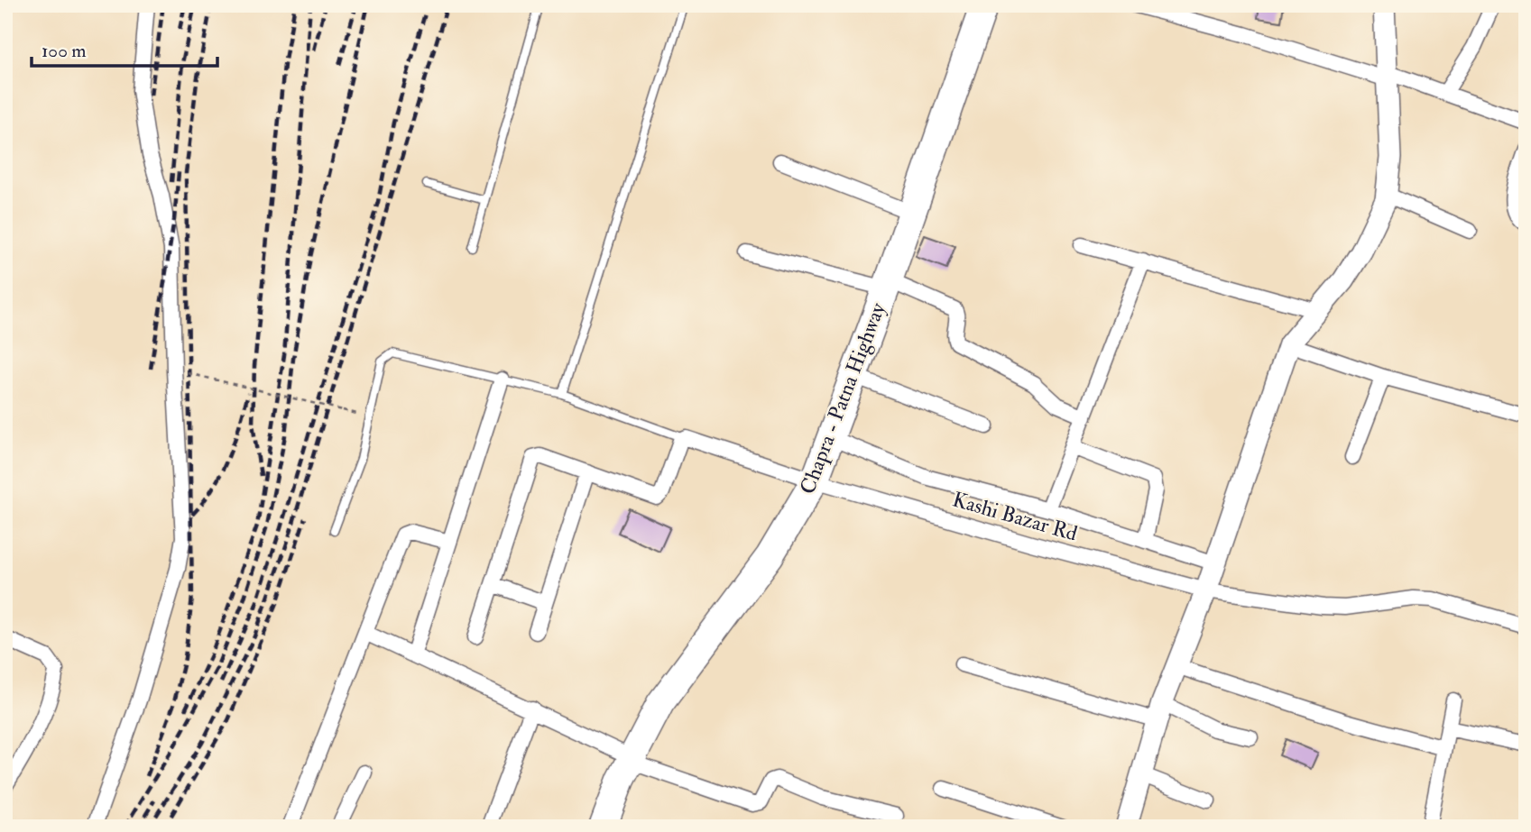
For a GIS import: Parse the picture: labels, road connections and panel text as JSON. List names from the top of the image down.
{
  "streets": {
    "highway": ["Chapra - Patna Highway"],
    "street": ["Kashi Bazar Rd"]
  },
  "crossings": [
    ["Chapra - Patna Highway", "Kashi Bazar Rd"]
  ],
  "scale_bar": "100 m"
}
